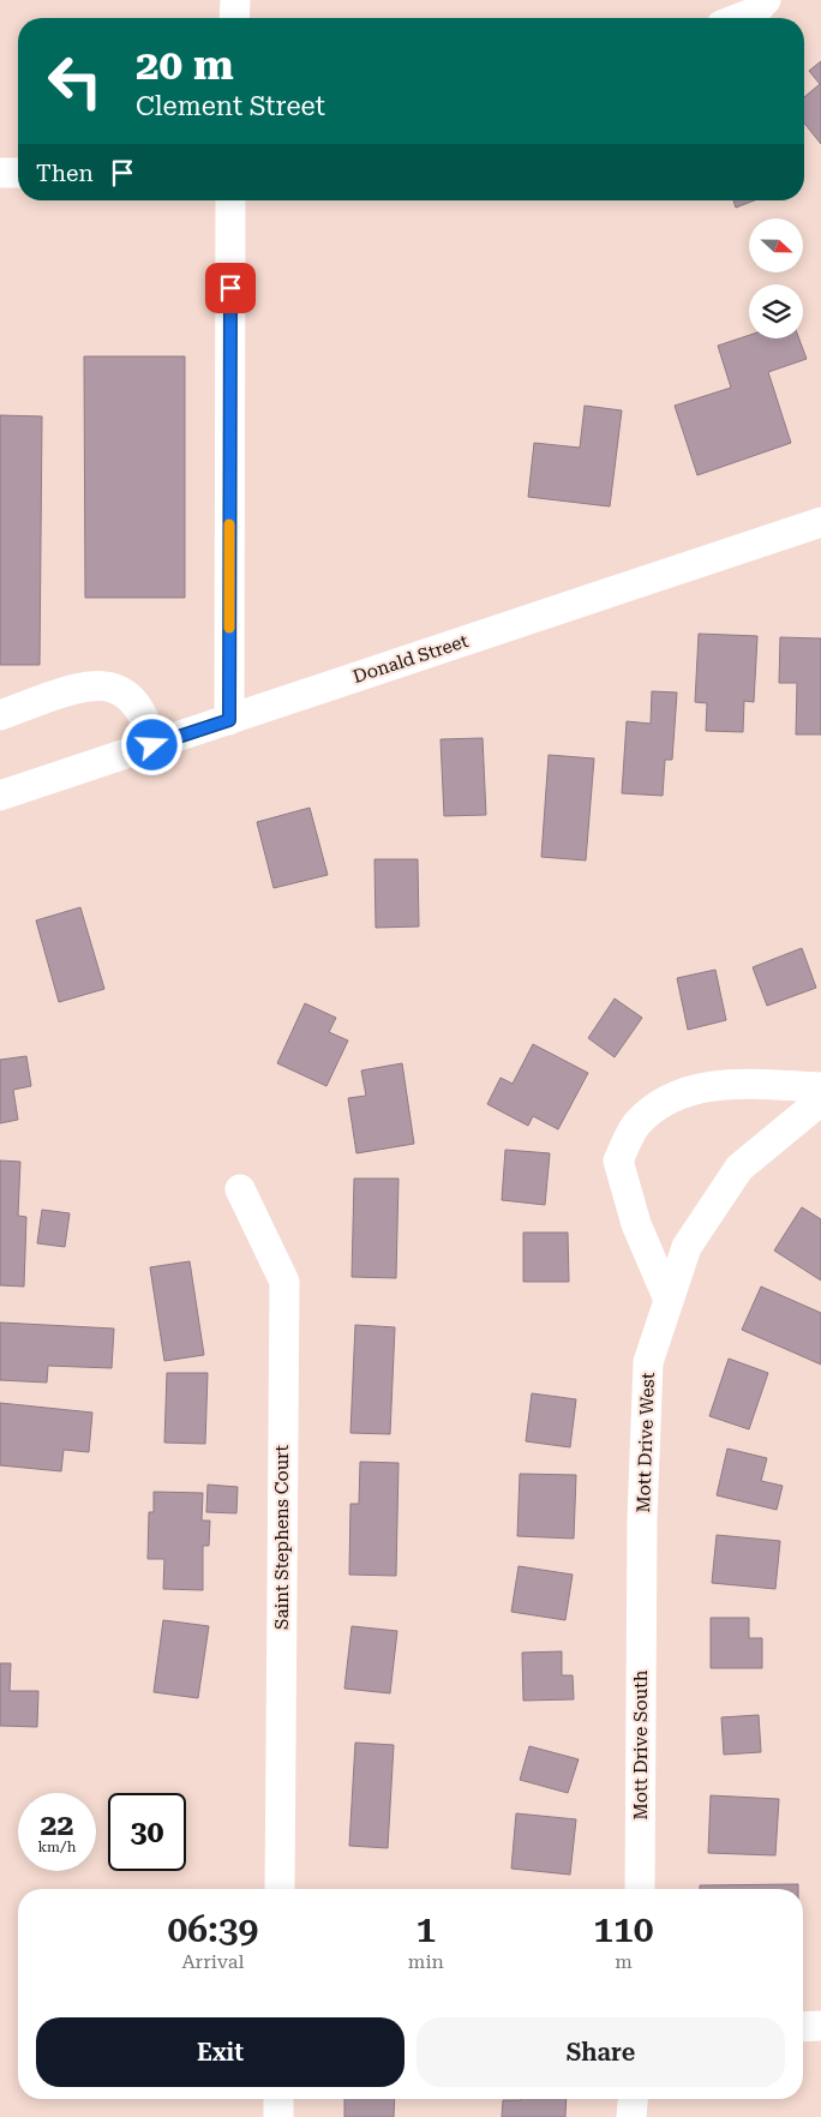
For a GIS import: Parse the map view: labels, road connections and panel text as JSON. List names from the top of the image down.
{
  "streets": {
    "street": [
      "Donald Street",
      "Mott Drive West",
      "Saint Stephens Court",
      "Mott Drive South"
    ]
  },
  "crossings": [
    ["Mott Drive West", "Mott Drive South"]
  ],
  "north": "right",
  "page": {
    "turn": ["20 m", "Clement Street"],
    "then": "Then",
    "speed": "22 km/h",
    "limit": "30",
    "eta": [
      "06:39",
      "Arrival",
      "1",
      "min",
      "110",
      "m"
    ],
    "buttons": ["Exit", "Share"]
  }
}
